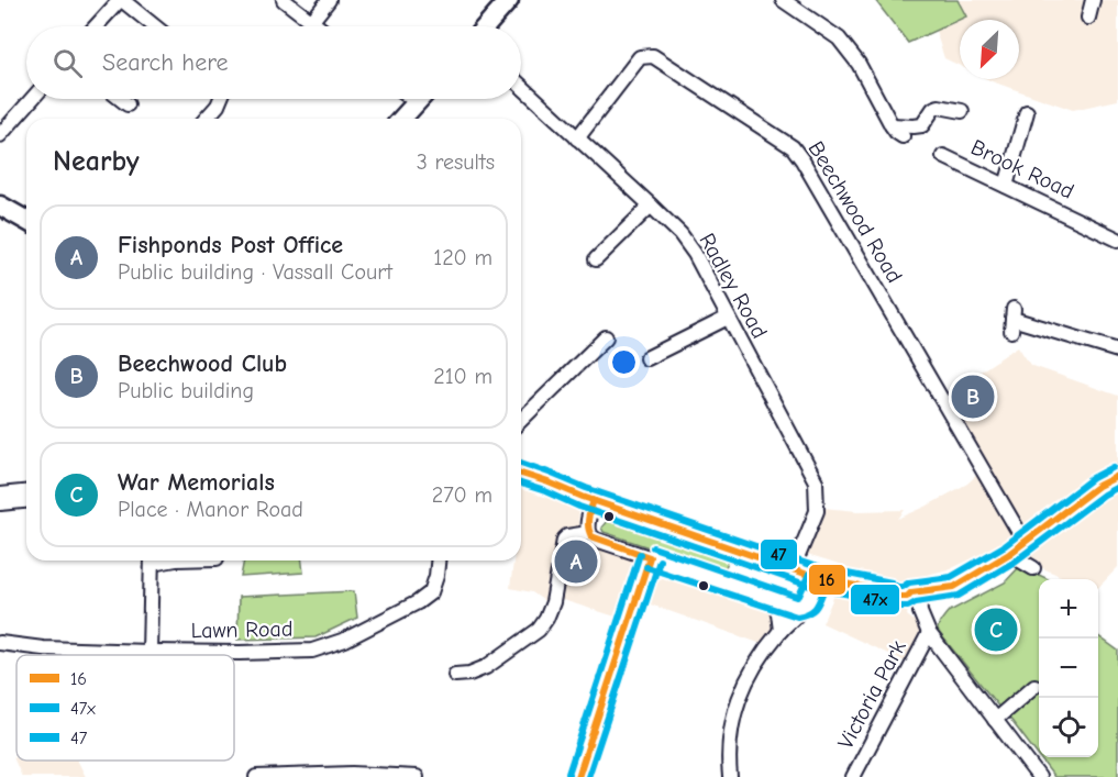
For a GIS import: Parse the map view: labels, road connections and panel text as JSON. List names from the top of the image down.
{
  "streets": {
    "street": [
      "Brook Road",
      "Beechwood Road",
      "Radley Road",
      "Lawn Road",
      "Victoria Park"
    ]
  },
  "crossings": [
    ["Beechwood Road", "Radley Road"]
  ],
  "lines": ["transit line 47", "transit line 16", "transit line 47x"],
  "legend": ["16", "47x", "47"],
  "north": "bottom left",
  "page": {
    "search": "Search here",
    "heading": ["Nearby", "3 results"],
    "list": [
      {
        "mark": "A",
        "name": "Fishponds Post Office",
        "note": "Public building · Vassall Court",
        "value": "120 m"
      },
      {
        "mark": "B",
        "name": "Beechwood Club",
        "note": "Public building",
        "value": "210 m"
      },
      {
        "mark": "C",
        "name": "War Memorials",
        "note": "Place · Manor Road",
        "value": "270 m"
      }
    ],
    "pins": ["B", "A", "C"],
    "map_buttons": ["+", "−"]
  }
}
